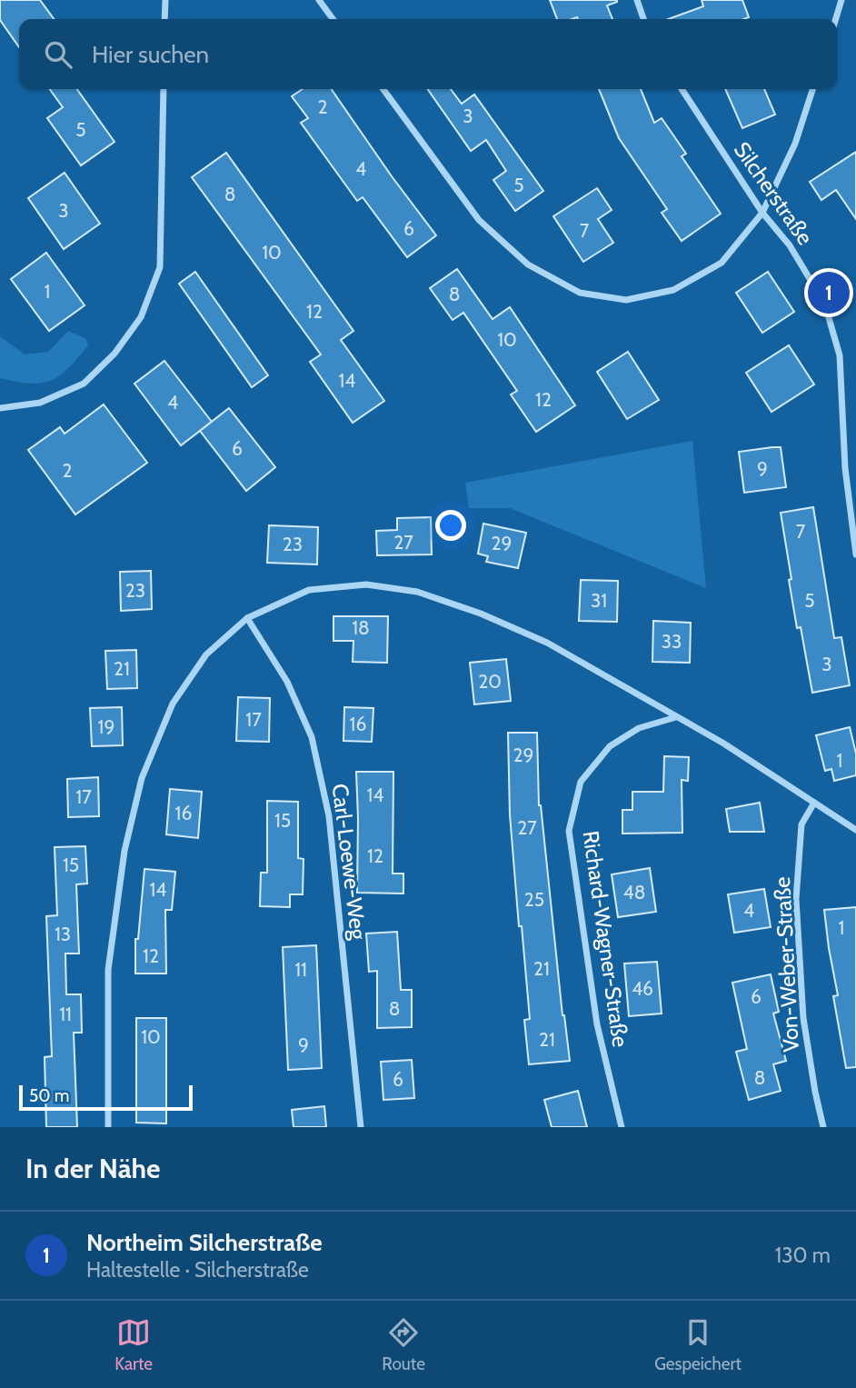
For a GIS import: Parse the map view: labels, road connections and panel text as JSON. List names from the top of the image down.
{
  "streets": {
    "street": [
      "Silcherstraße",
      "Carl-Loewe-Weg",
      "Richard-Wagner-Straße",
      "Von-Weber-Straße"
    ]
  },
  "house_numbers": [
    "2",
    "3",
    "5",
    "4",
    "5",
    "8",
    "3",
    "6",
    "7",
    "10",
    "1",
    "8",
    "12",
    "10",
    "14",
    "12",
    "4",
    "6",
    "9",
    "2",
    "7",
    "27",
    "29",
    "23",
    "23",
    "31",
    "5",
    "18",
    "33",
    "3",
    "21",
    "20",
    "17",
    "16",
    "19",
    "29",
    "1",
    "14",
    "17",
    "16",
    "15",
    "27",
    "12",
    "15",
    "14",
    "48",
    "25",
    "4",
    "1",
    "13",
    "12",
    "21",
    "11",
    "46",
    "6",
    "8",
    "11",
    "10",
    "21",
    "9",
    "8",
    "6"
  ],
  "scale_bar": "50 m",
  "page": {
    "search": "Hier suchen",
    "pins": "1",
    "scale": "50 m",
    "heading": "In der Nähe",
    "list": [
      {
        "mark": "1",
        "name": "Northeim Silcherstraße",
        "note": "Haltestelle · Silcherstraße",
        "value": "130 m"
      }
    ],
    "nav": ["Karte", "Route", "Gespeichert"]
  }
}
